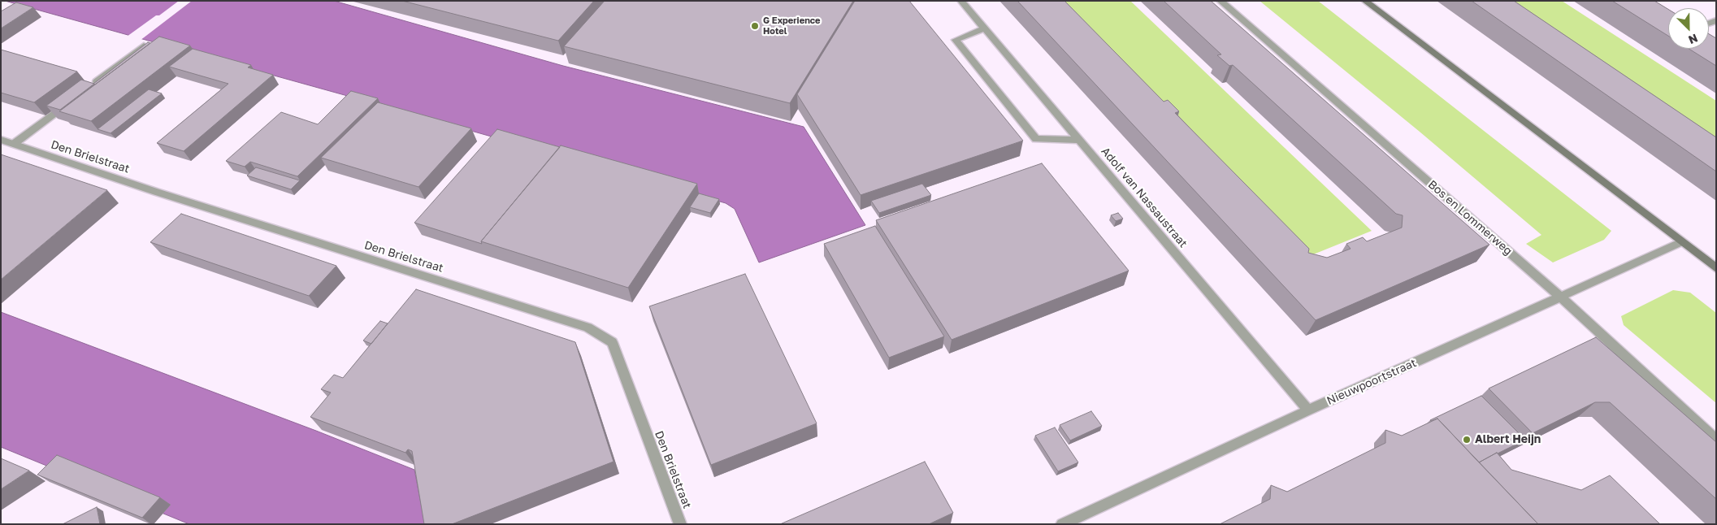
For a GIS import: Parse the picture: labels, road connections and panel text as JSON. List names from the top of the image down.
{
  "streets": {
    "street": [
      "Den Brielstraat",
      "Adolf van Nassaustraat",
      "Bos en Lommerweg",
      "Nieuwpoortstraat"
    ]
  },
  "crossings": [
    ["Adolf van Nassaustraat", "Nieuwpoortstraat"],
    ["Bos en Lommerweg", "Nieuwpoortstraat"]
  ],
  "places": ["G Experience Hotel", "Albert Heijn"],
  "north": "bottom right"
}
